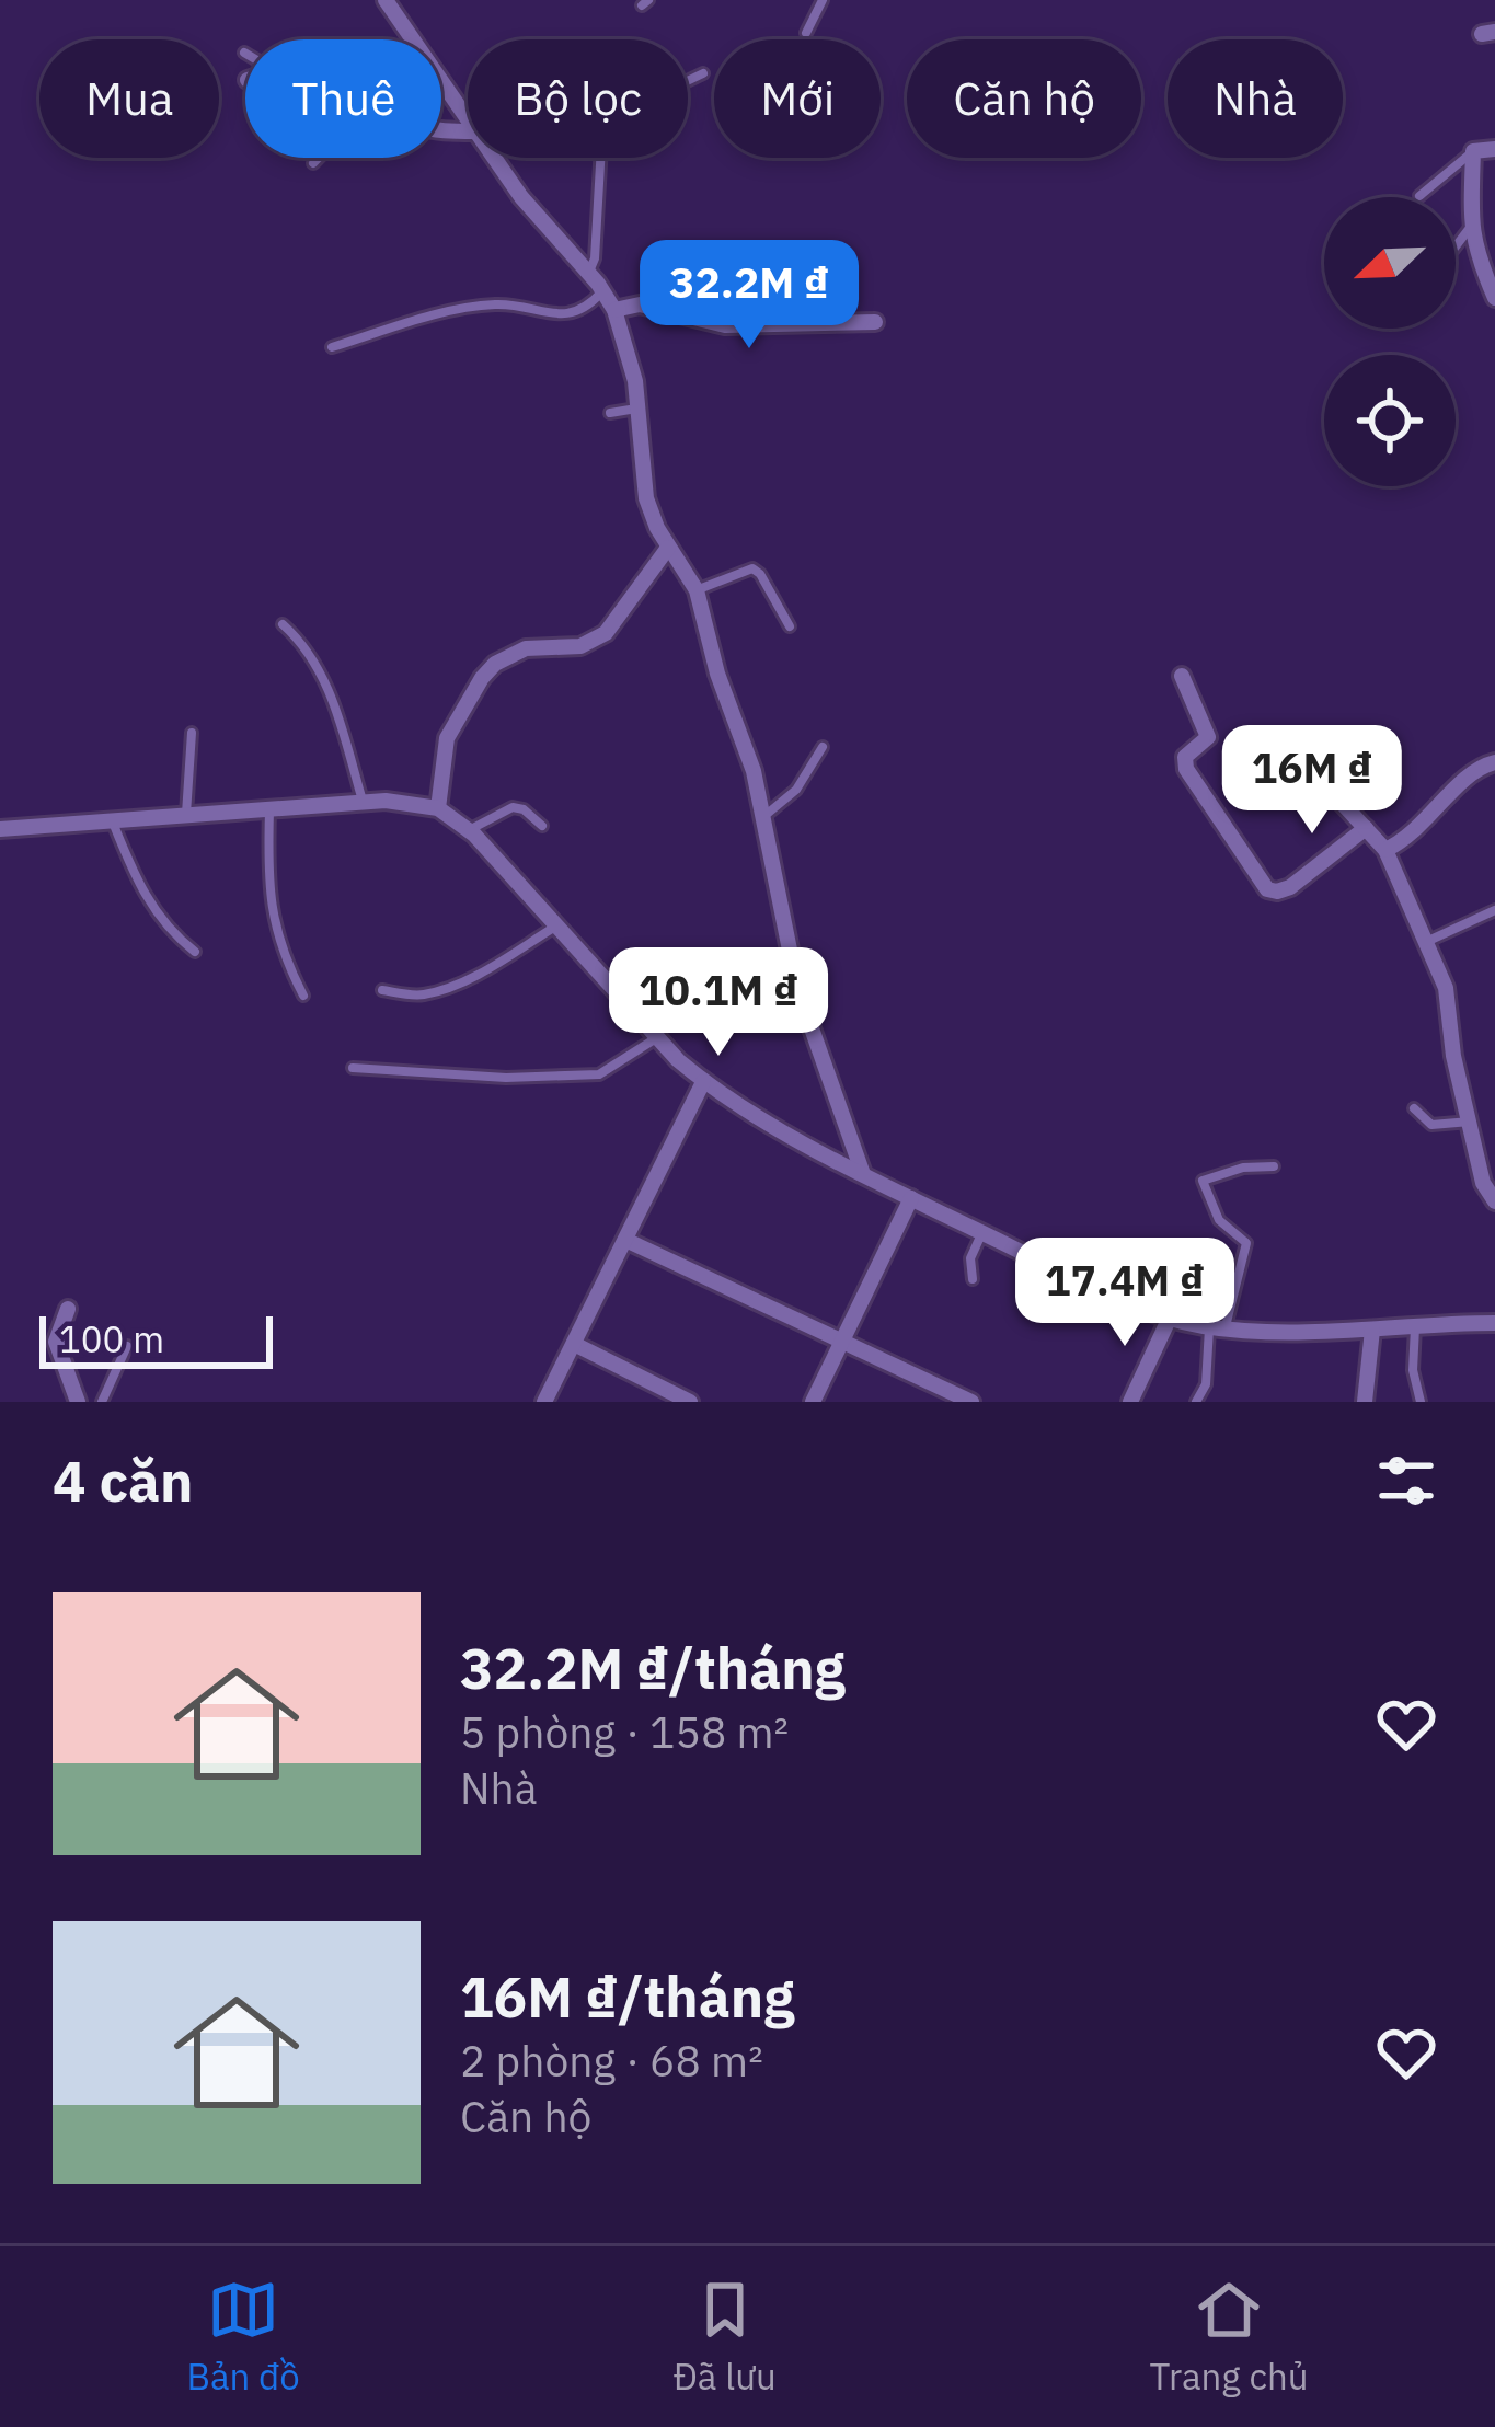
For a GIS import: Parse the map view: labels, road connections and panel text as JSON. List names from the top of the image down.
{
  "scale_bar": "100 m",
  "north": "bottom left",
  "page": {
    "chip": [
      "Mua",
      "Thuê",
      "Bộ lọc",
      "Mới",
      "Căn hộ",
      "Nhà"
    ],
    "price": [
      "32.2M ₫",
      "16M ₫",
      "10.1M ₫",
      "17.4M ₫"
    ],
    "scale": "100 m",
    "heading": "4 căn",
    "list": [
      {
        "name": "32.2M ₫/tháng",
        "note": "5 phòng · 158 m² · Nhà"
      },
      {
        "name": "16M ₫/tháng",
        "note": "2 phòng · 68 m² · Căn hộ"
      }
    ],
    "tabs": ["Bản đồ", "Đã lưu", "Trang chủ"]
  }
}
